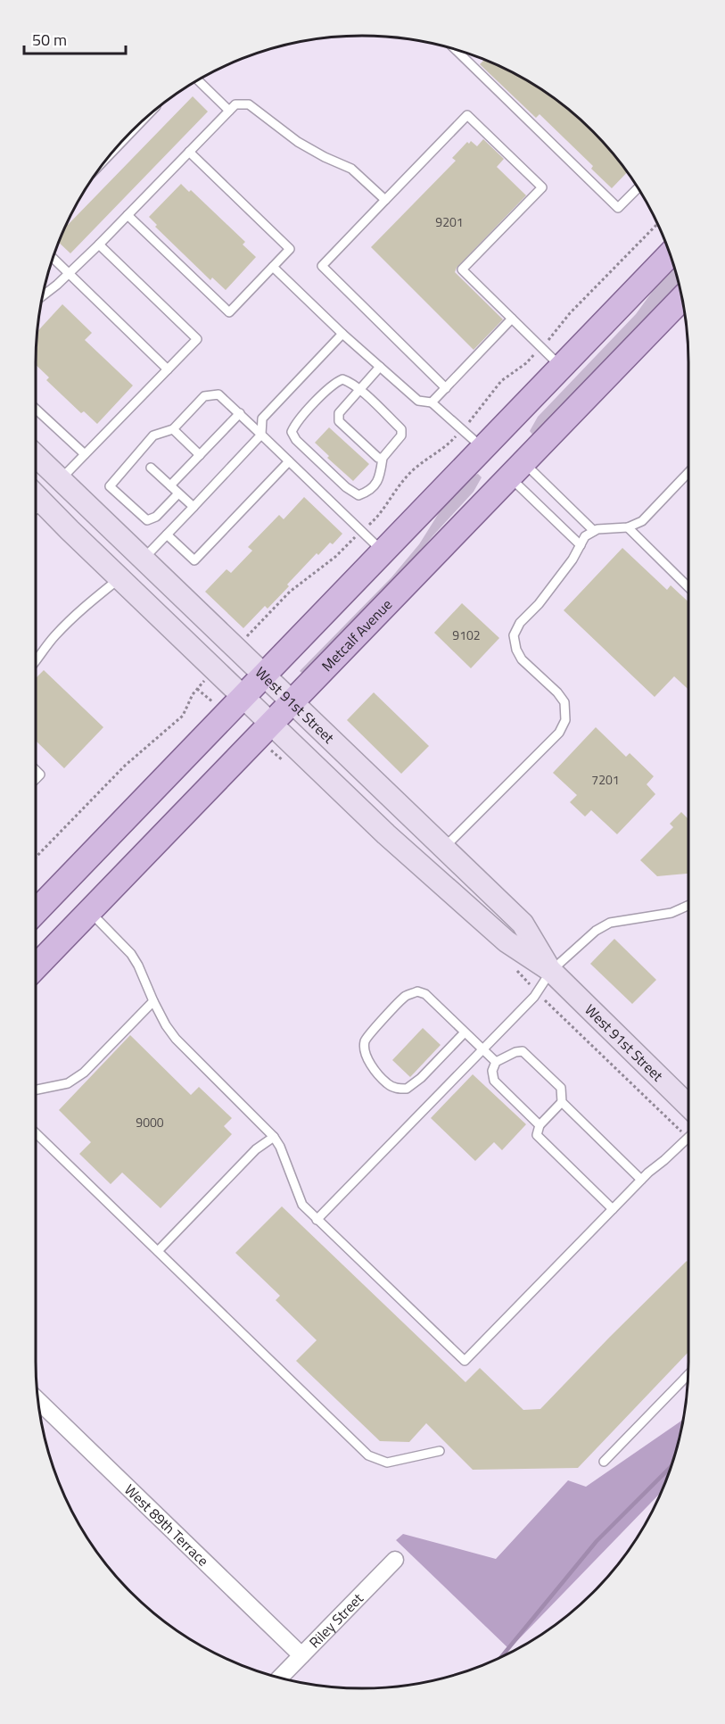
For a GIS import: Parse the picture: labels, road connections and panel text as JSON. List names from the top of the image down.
{
  "streets": {
    "main road": ["Metcalf Avenue"],
    "street": ["West 91st Street", "West 89th Terrace", "Riley Street"]
  },
  "crossings": [
    ["Metcalf Avenue", "West 91st Street"],
    ["West 89th Terrace", "Riley Street"]
  ],
  "house_numbers": [
    "9201",
    "9102",
    "7201",
    "9000"
  ],
  "scale_bar": "50 m"
}
